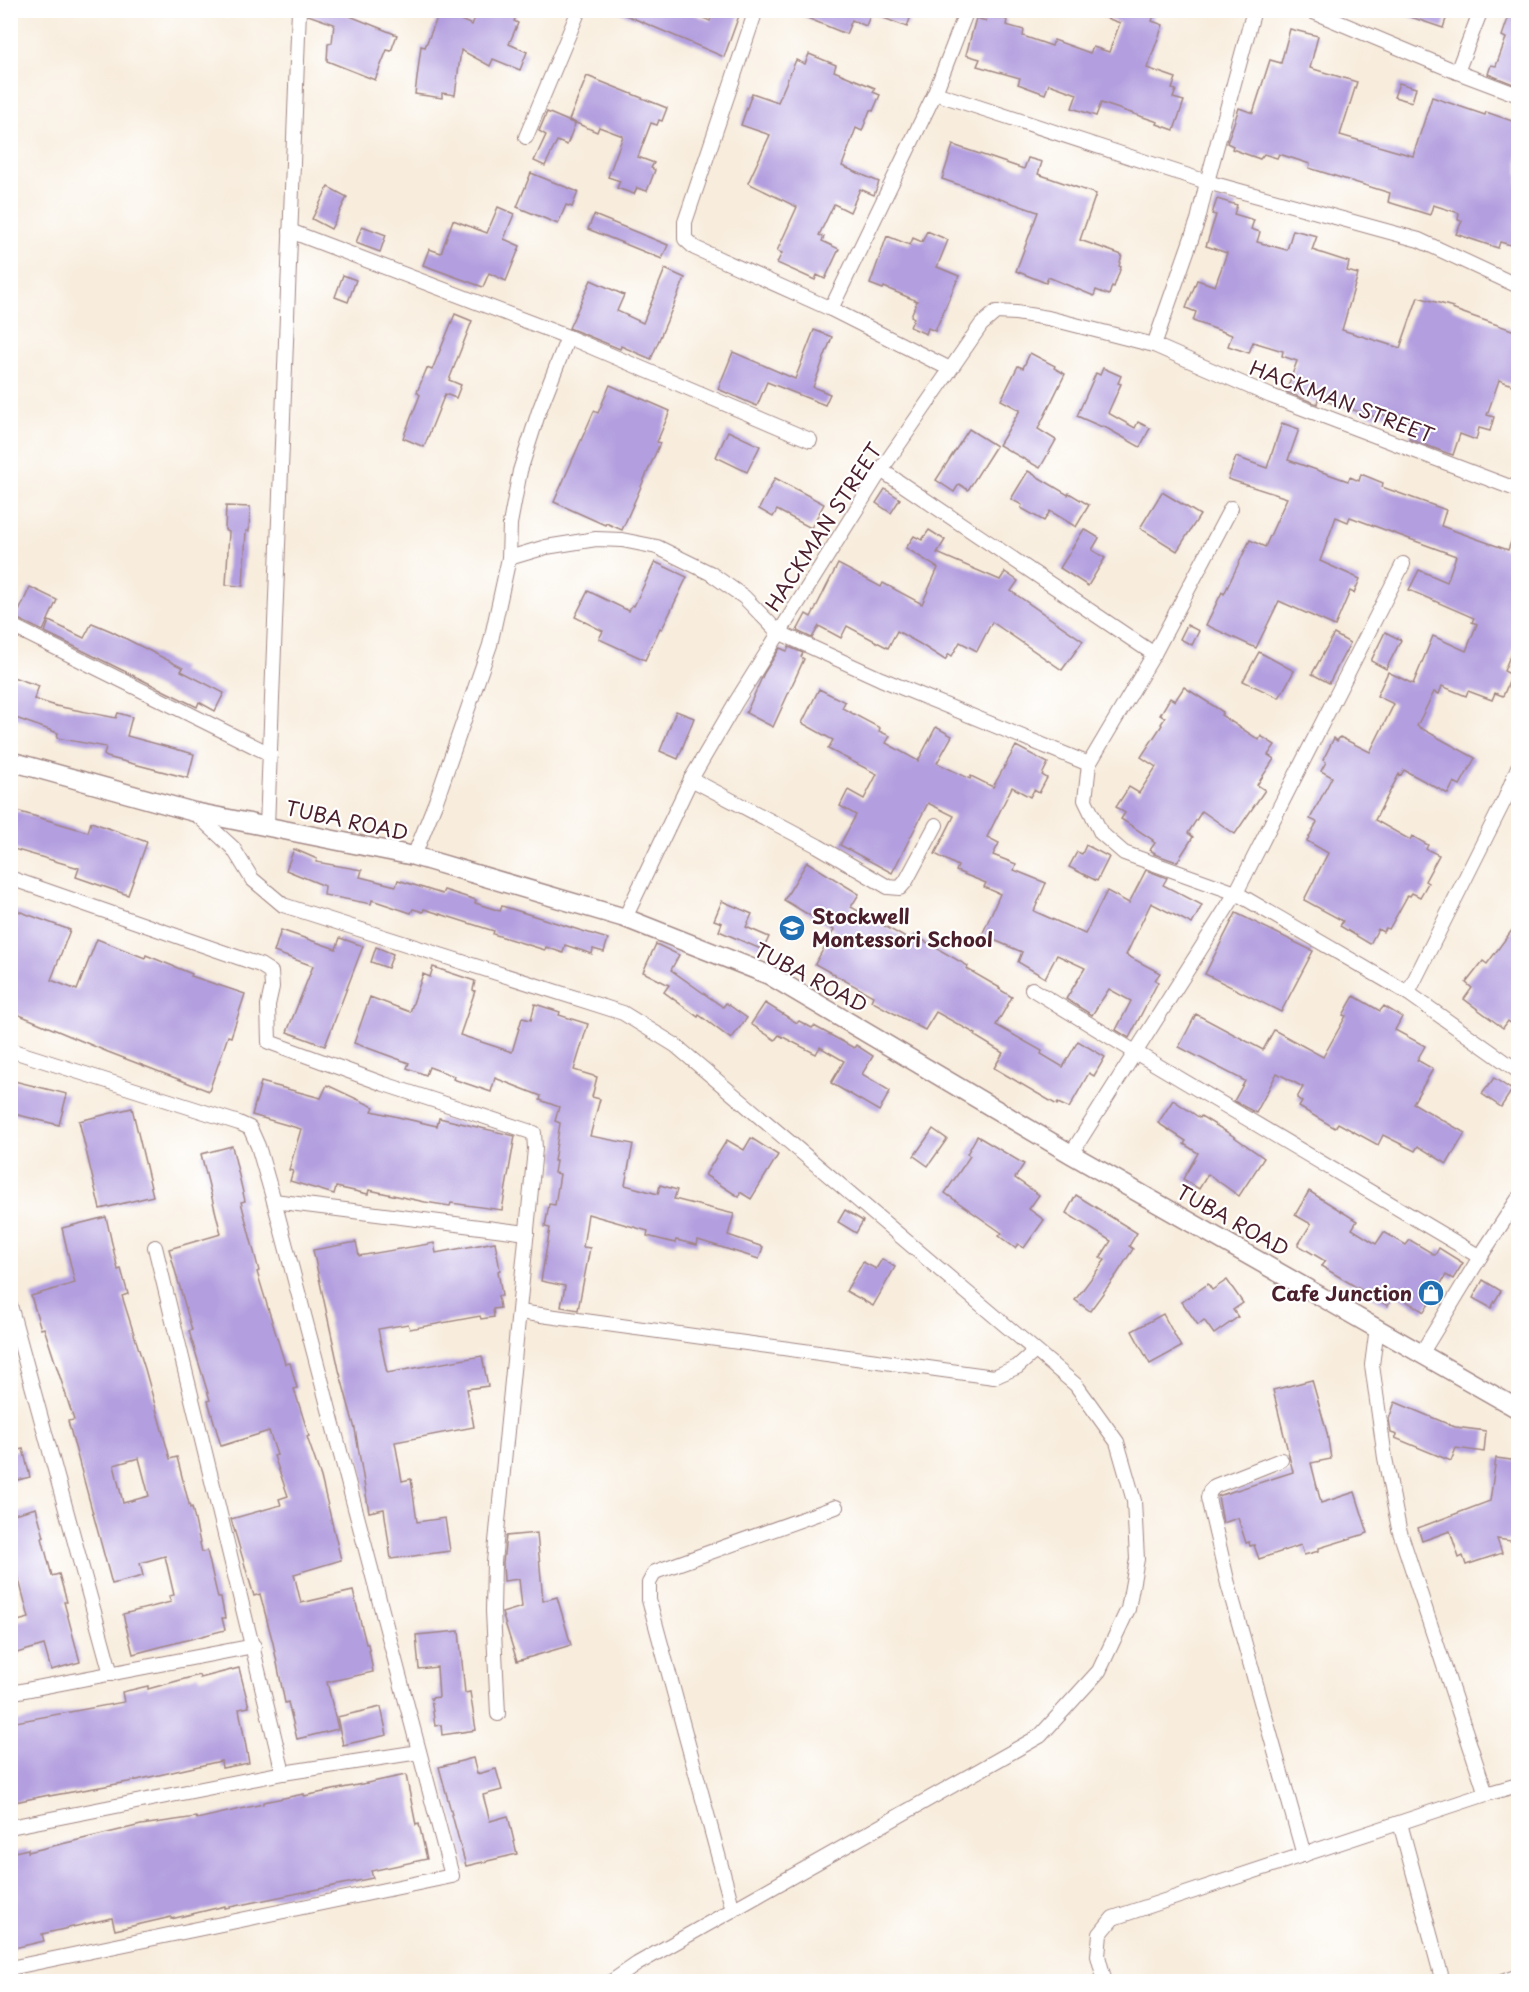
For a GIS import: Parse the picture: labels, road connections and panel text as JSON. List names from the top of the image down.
{
  "streets": {
    "street": ["HACKMAN STREET", "TUBA ROAD"]
  },
  "crossings": [
    ["HACKMAN STREET", "TUBA ROAD"]
  ],
  "places": {
    "school or university": ["Stockwell Montessori School"],
    "shop": ["Cafe Junction"]
  }
}
